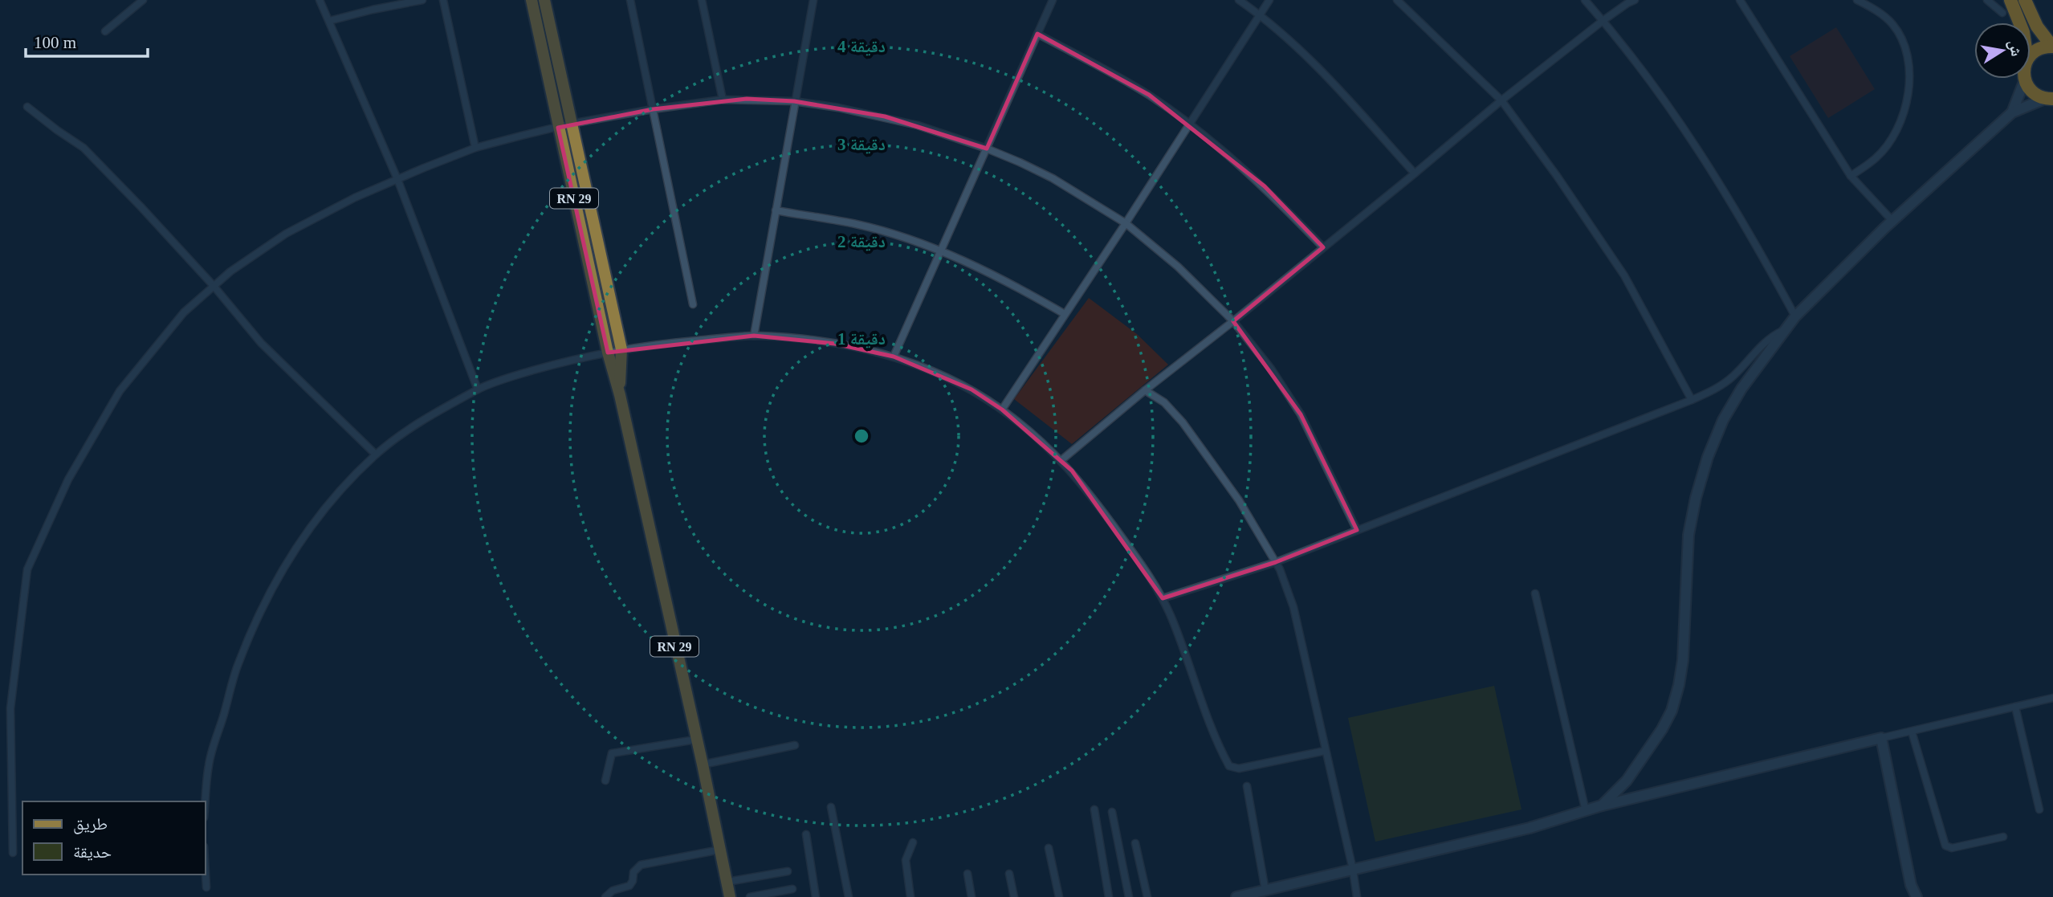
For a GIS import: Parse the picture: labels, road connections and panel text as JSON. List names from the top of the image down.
{
  "streets": {
    "main road": ["RN 29"]
  },
  "legend": ["طريق", "حديقة"],
  "scale_bar": "100 m",
  "north": "right",
  "rings": [
    "4 دقيقة",
    "3 دقيقة",
    "2 دقيقة",
    "1 دقيقة"
  ]
}
